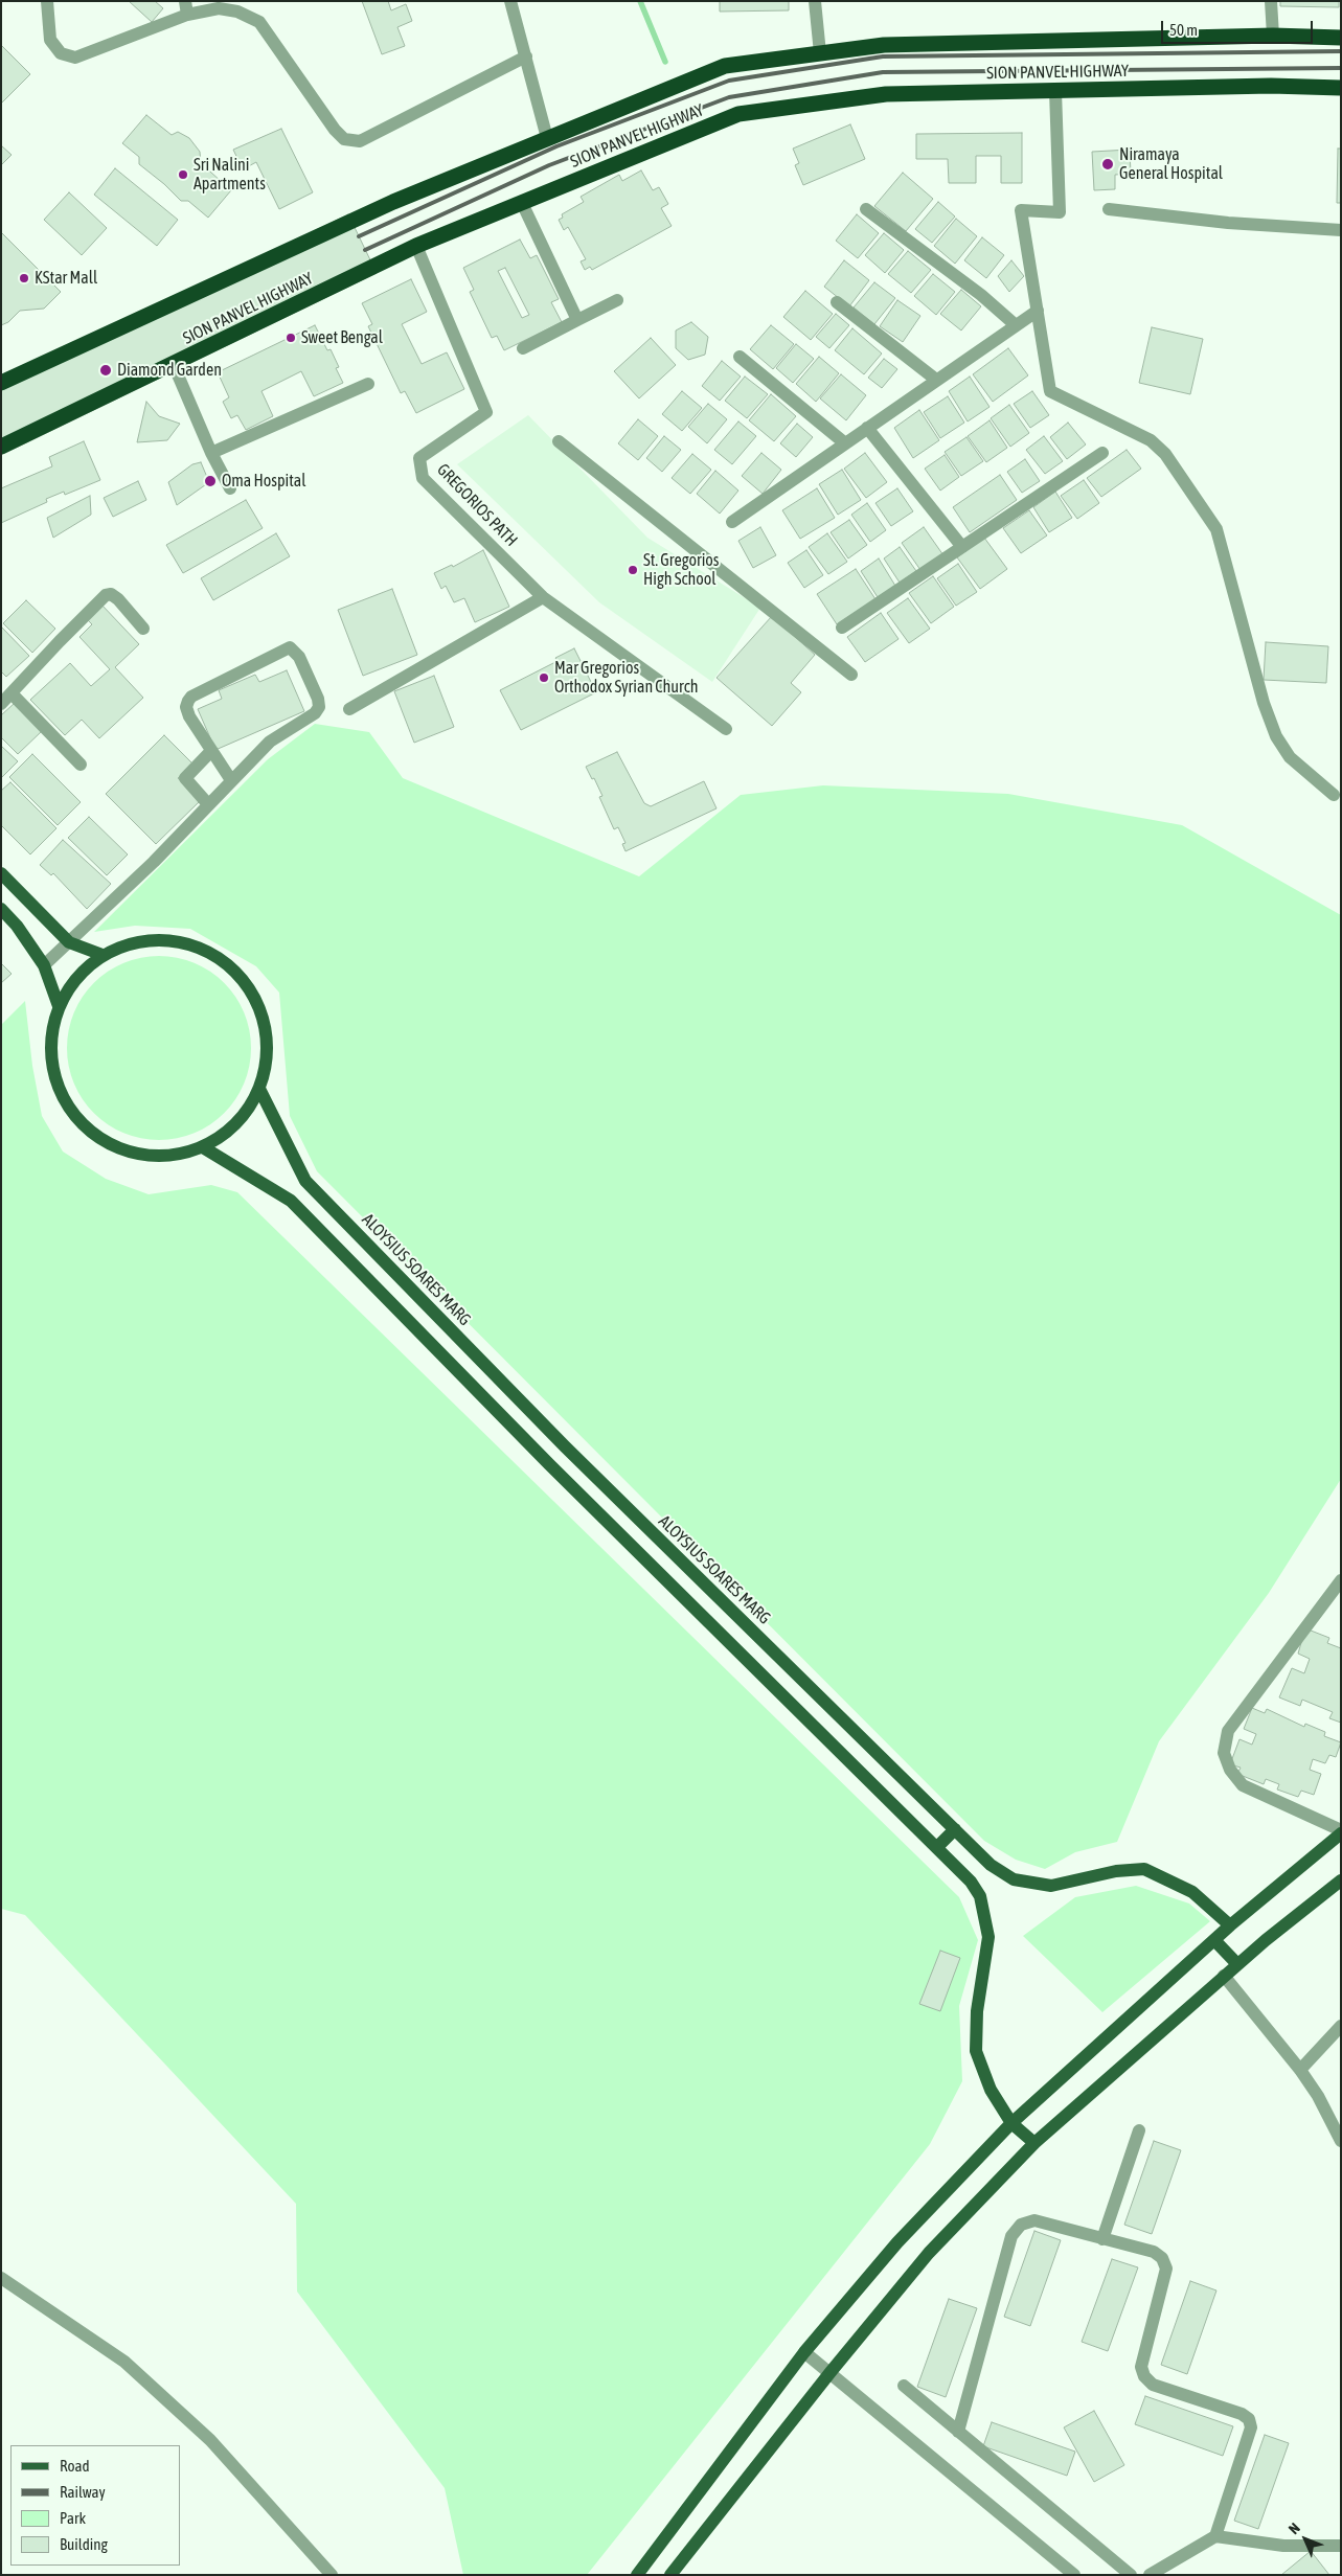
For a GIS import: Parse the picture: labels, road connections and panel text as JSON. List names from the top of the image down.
{
  "streets": {
    "highway": ["SION PANVEL HIGHWAY"],
    "main road": ["ALOYSIUS SOARES MARG"],
    "street": ["GREGORIOS PATH"]
  },
  "crossings": [
    ["SION PANVEL HIGHWAY", "GREGORIOS PATH"]
  ],
  "places": [
    "Niramaya General Hospital",
    "Sri Nalini Apartments",
    "KStar Mall",
    "Sweet Bengal",
    "Diamond Garden",
    "Oma Hospital",
    "St. Gregorios High School",
    "Mar Gregorios Orthodox Syrian Church"
  ],
  "legend": [
    "Road",
    "Railway",
    "Park",
    "Building"
  ],
  "scale_bar": "50 m",
  "north": "top left"
}
